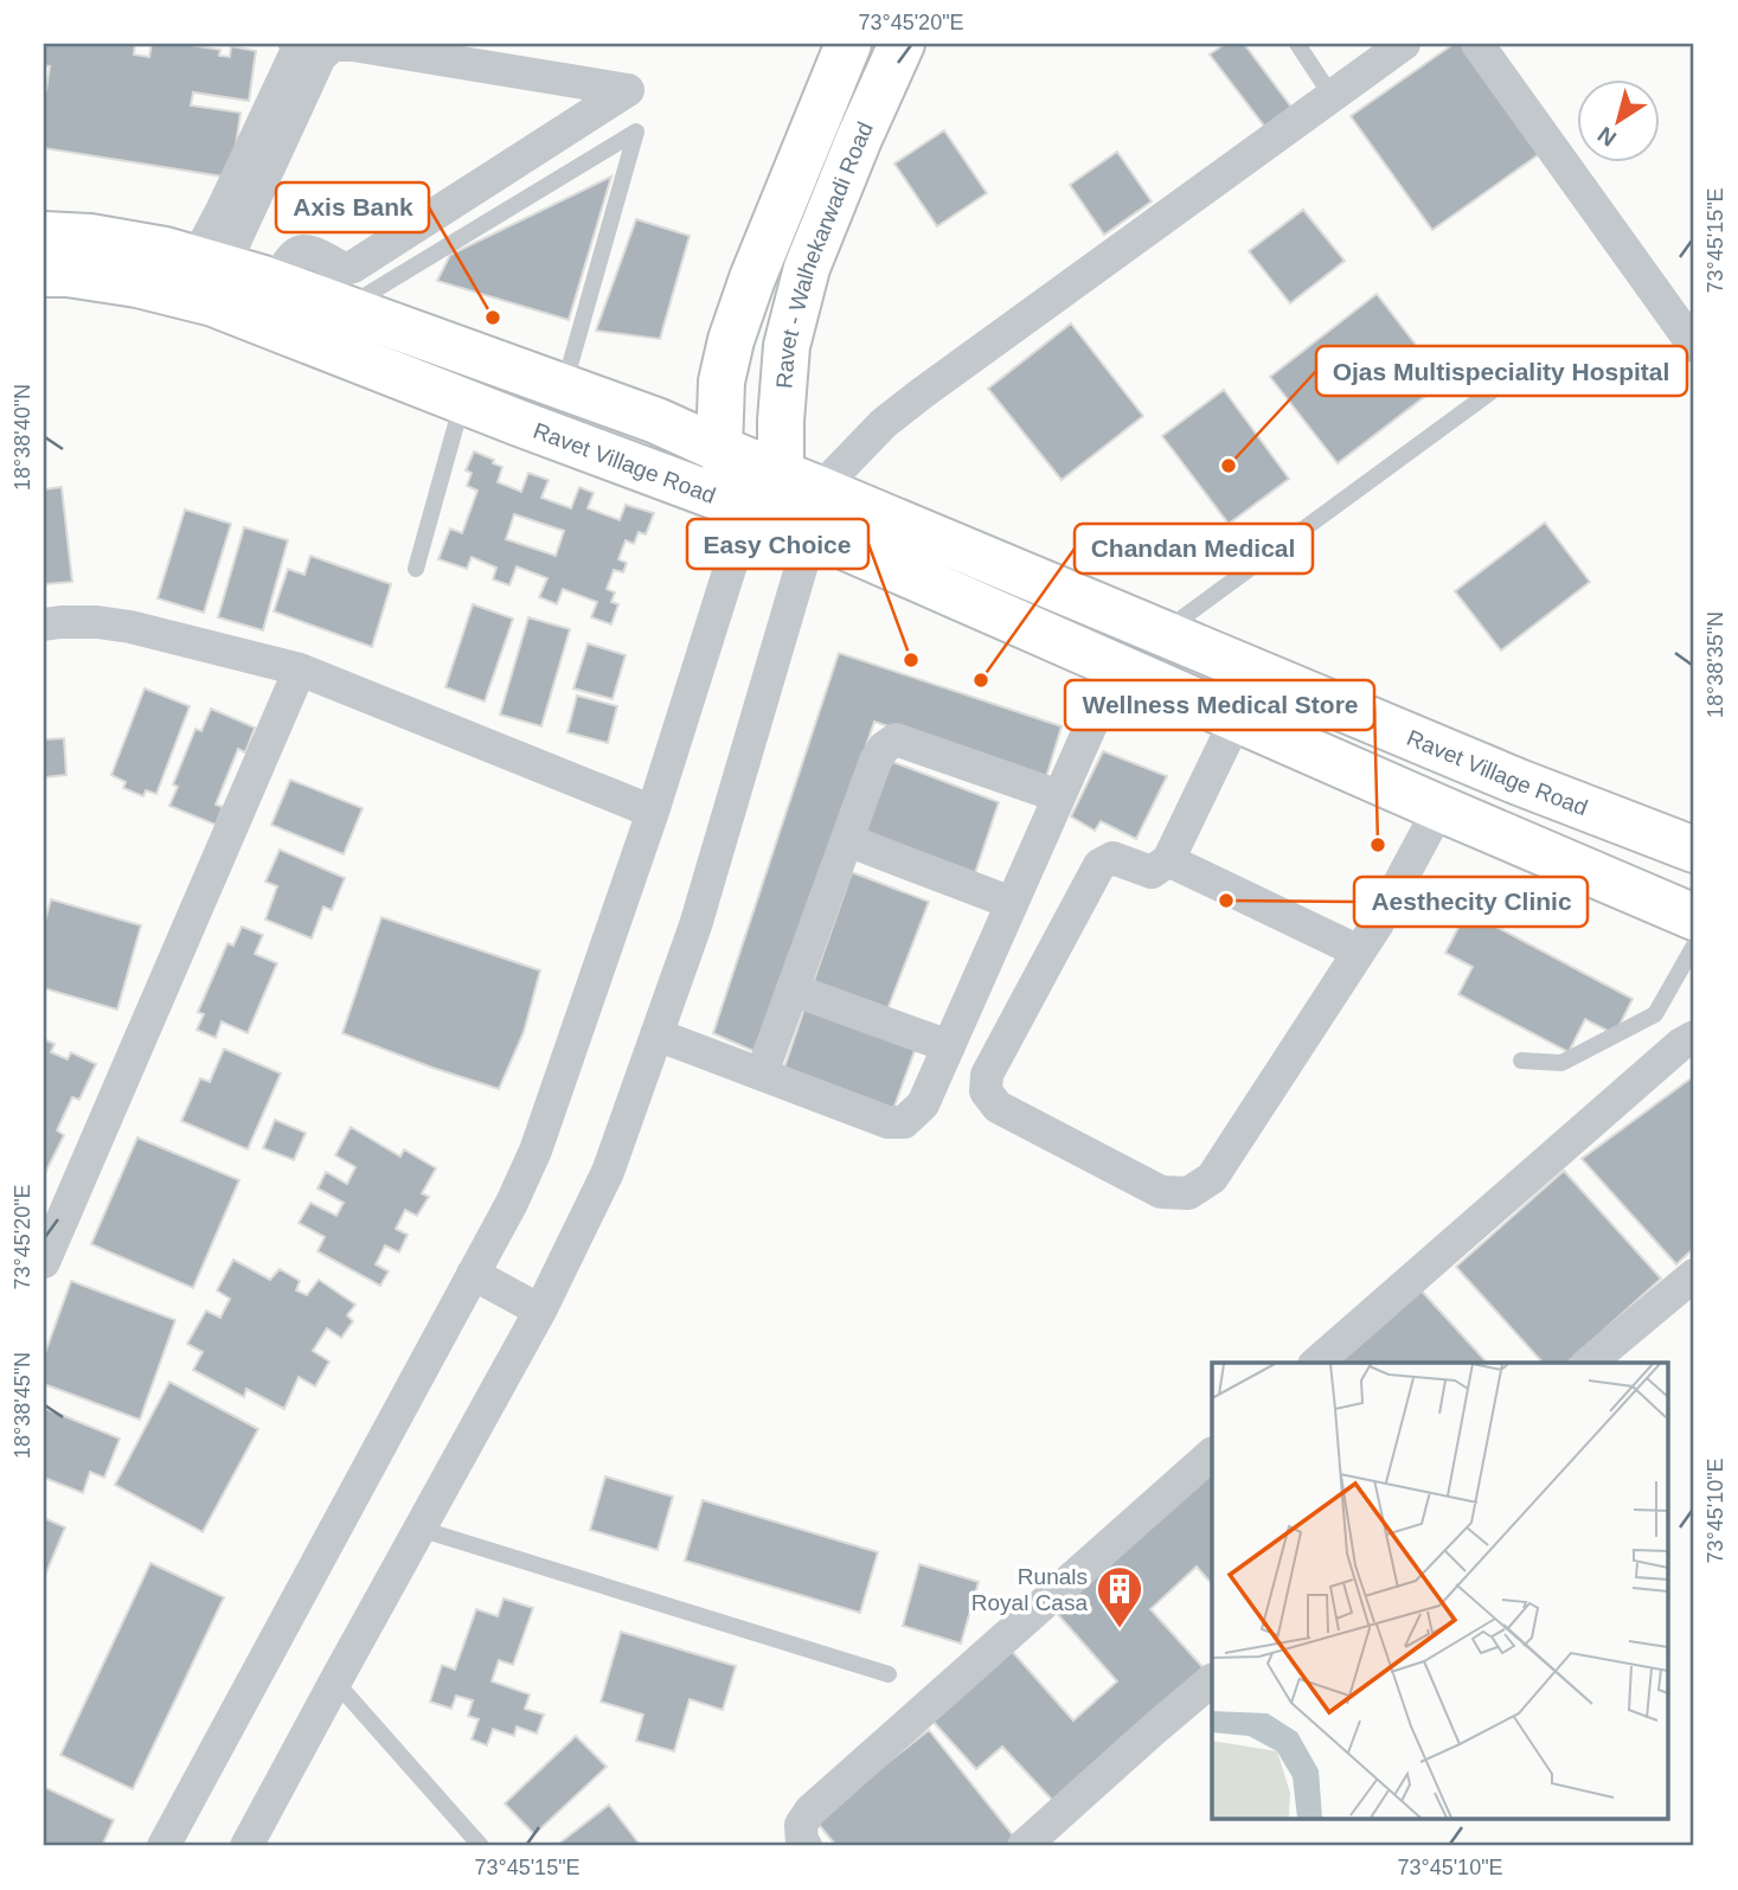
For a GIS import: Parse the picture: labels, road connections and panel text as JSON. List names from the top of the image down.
{
  "streets": {
    "main road": ["Ravet - Walhekarwadi Road", "Ravet Village Road"]
  },
  "crossings": [
    ["Ravet - Walhekarwadi Road", "Ravet Village Road"]
  ],
  "places": {
    "other": [
      "Axis Bank",
      "Ojas Multispeciality Hospital",
      "Easy Choice",
      "Chandan Medical",
      "Wellness Medical Store",
      "Aesthecity Clinic"
    ],
    "building": ["Runals Royal Casa"]
  },
  "north": "bottom left",
  "coordinates": [
    "73°45'20\"E",
    "73°45'15\"E",
    "18°38'40\"N",
    "18°38'35\"N",
    "18°38'45\"N",
    "73°45'10\"E"
  ]
}
